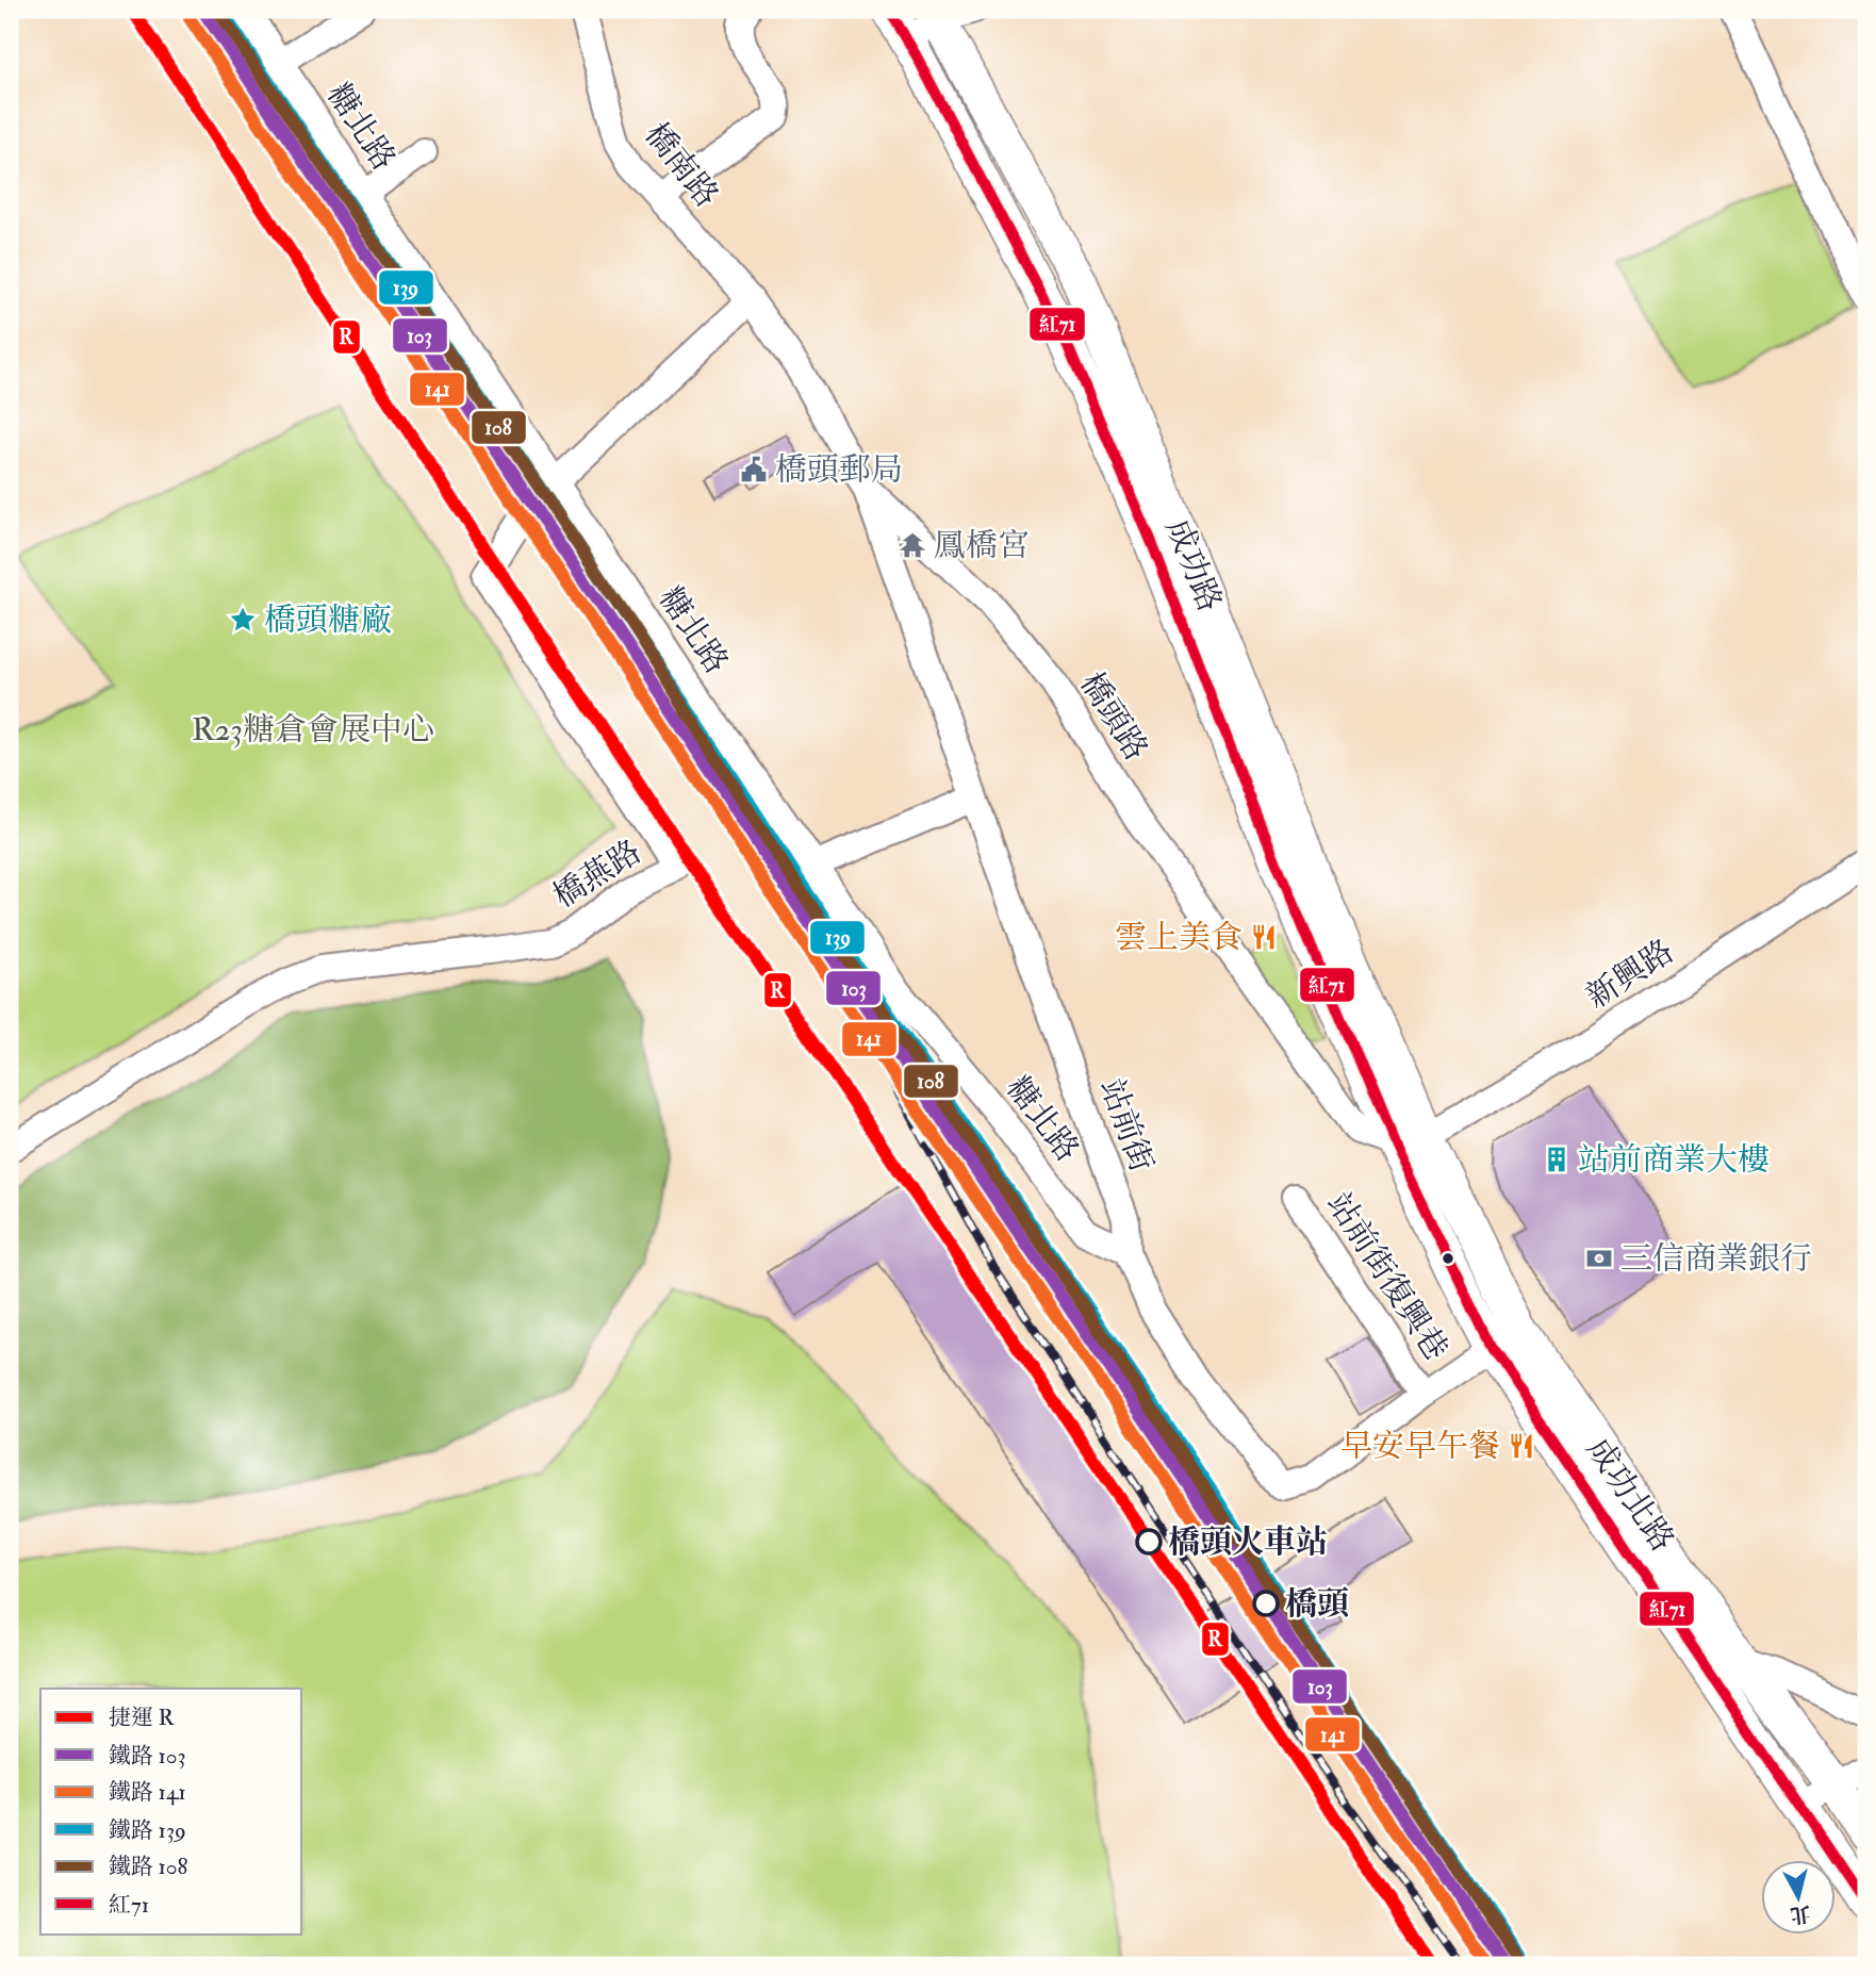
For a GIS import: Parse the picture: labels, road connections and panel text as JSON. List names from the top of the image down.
{
  "streets": {
    "main road": ["成功路", "成功北路"],
    "street": [
      "糖北路",
      "橋南路",
      "橋頭路",
      "橋燕路",
      "新興路",
      "站前街",
      "站前街復興巷"
    ]
  },
  "crossings": [
    ["糖北路", "橋燕路"],
    ["糖北路", "站前街"],
    ["橋南路", "橋頭路"],
    ["橋南路", "橋燕路"],
    ["成功路", "橋頭路"],
    ["成功路", "新興路"],
    ["成功路", "成功北路"],
    ["橋頭路", "橋燕路"],
    ["橋頭路", "站前街"],
    ["橋頭路", "成功北路"],
    ["新興路", "成功北路"],
    ["站前街", "站前街復興巷"],
    ["站前街", "成功北路"]
  ],
  "parks": ["R23糖倉會展中心"],
  "places": {
    "public building": ["橋頭郵局"],
    "temple": ["鳳橋宮"],
    "place": ["橋頭糖廠"],
    "restaurant": ["雲上美食", "早安早午餐"],
    "building": ["站前商業大樓"],
    "bank": ["三信商業銀行"],
    "other": ["橋頭火車站", "橋頭"]
  },
  "lines": [
    "metro line R",
    "rail line 103",
    "rail line 139",
    "rail line 108",
    "transit line 紅71",
    "rail line 141"
  ],
  "legend": [
    "捷運 R",
    "鐵路 103",
    "鐵路 141",
    "鐵路 139",
    "鐵路 108",
    "紅71"
  ],
  "north": "bottom"
}
